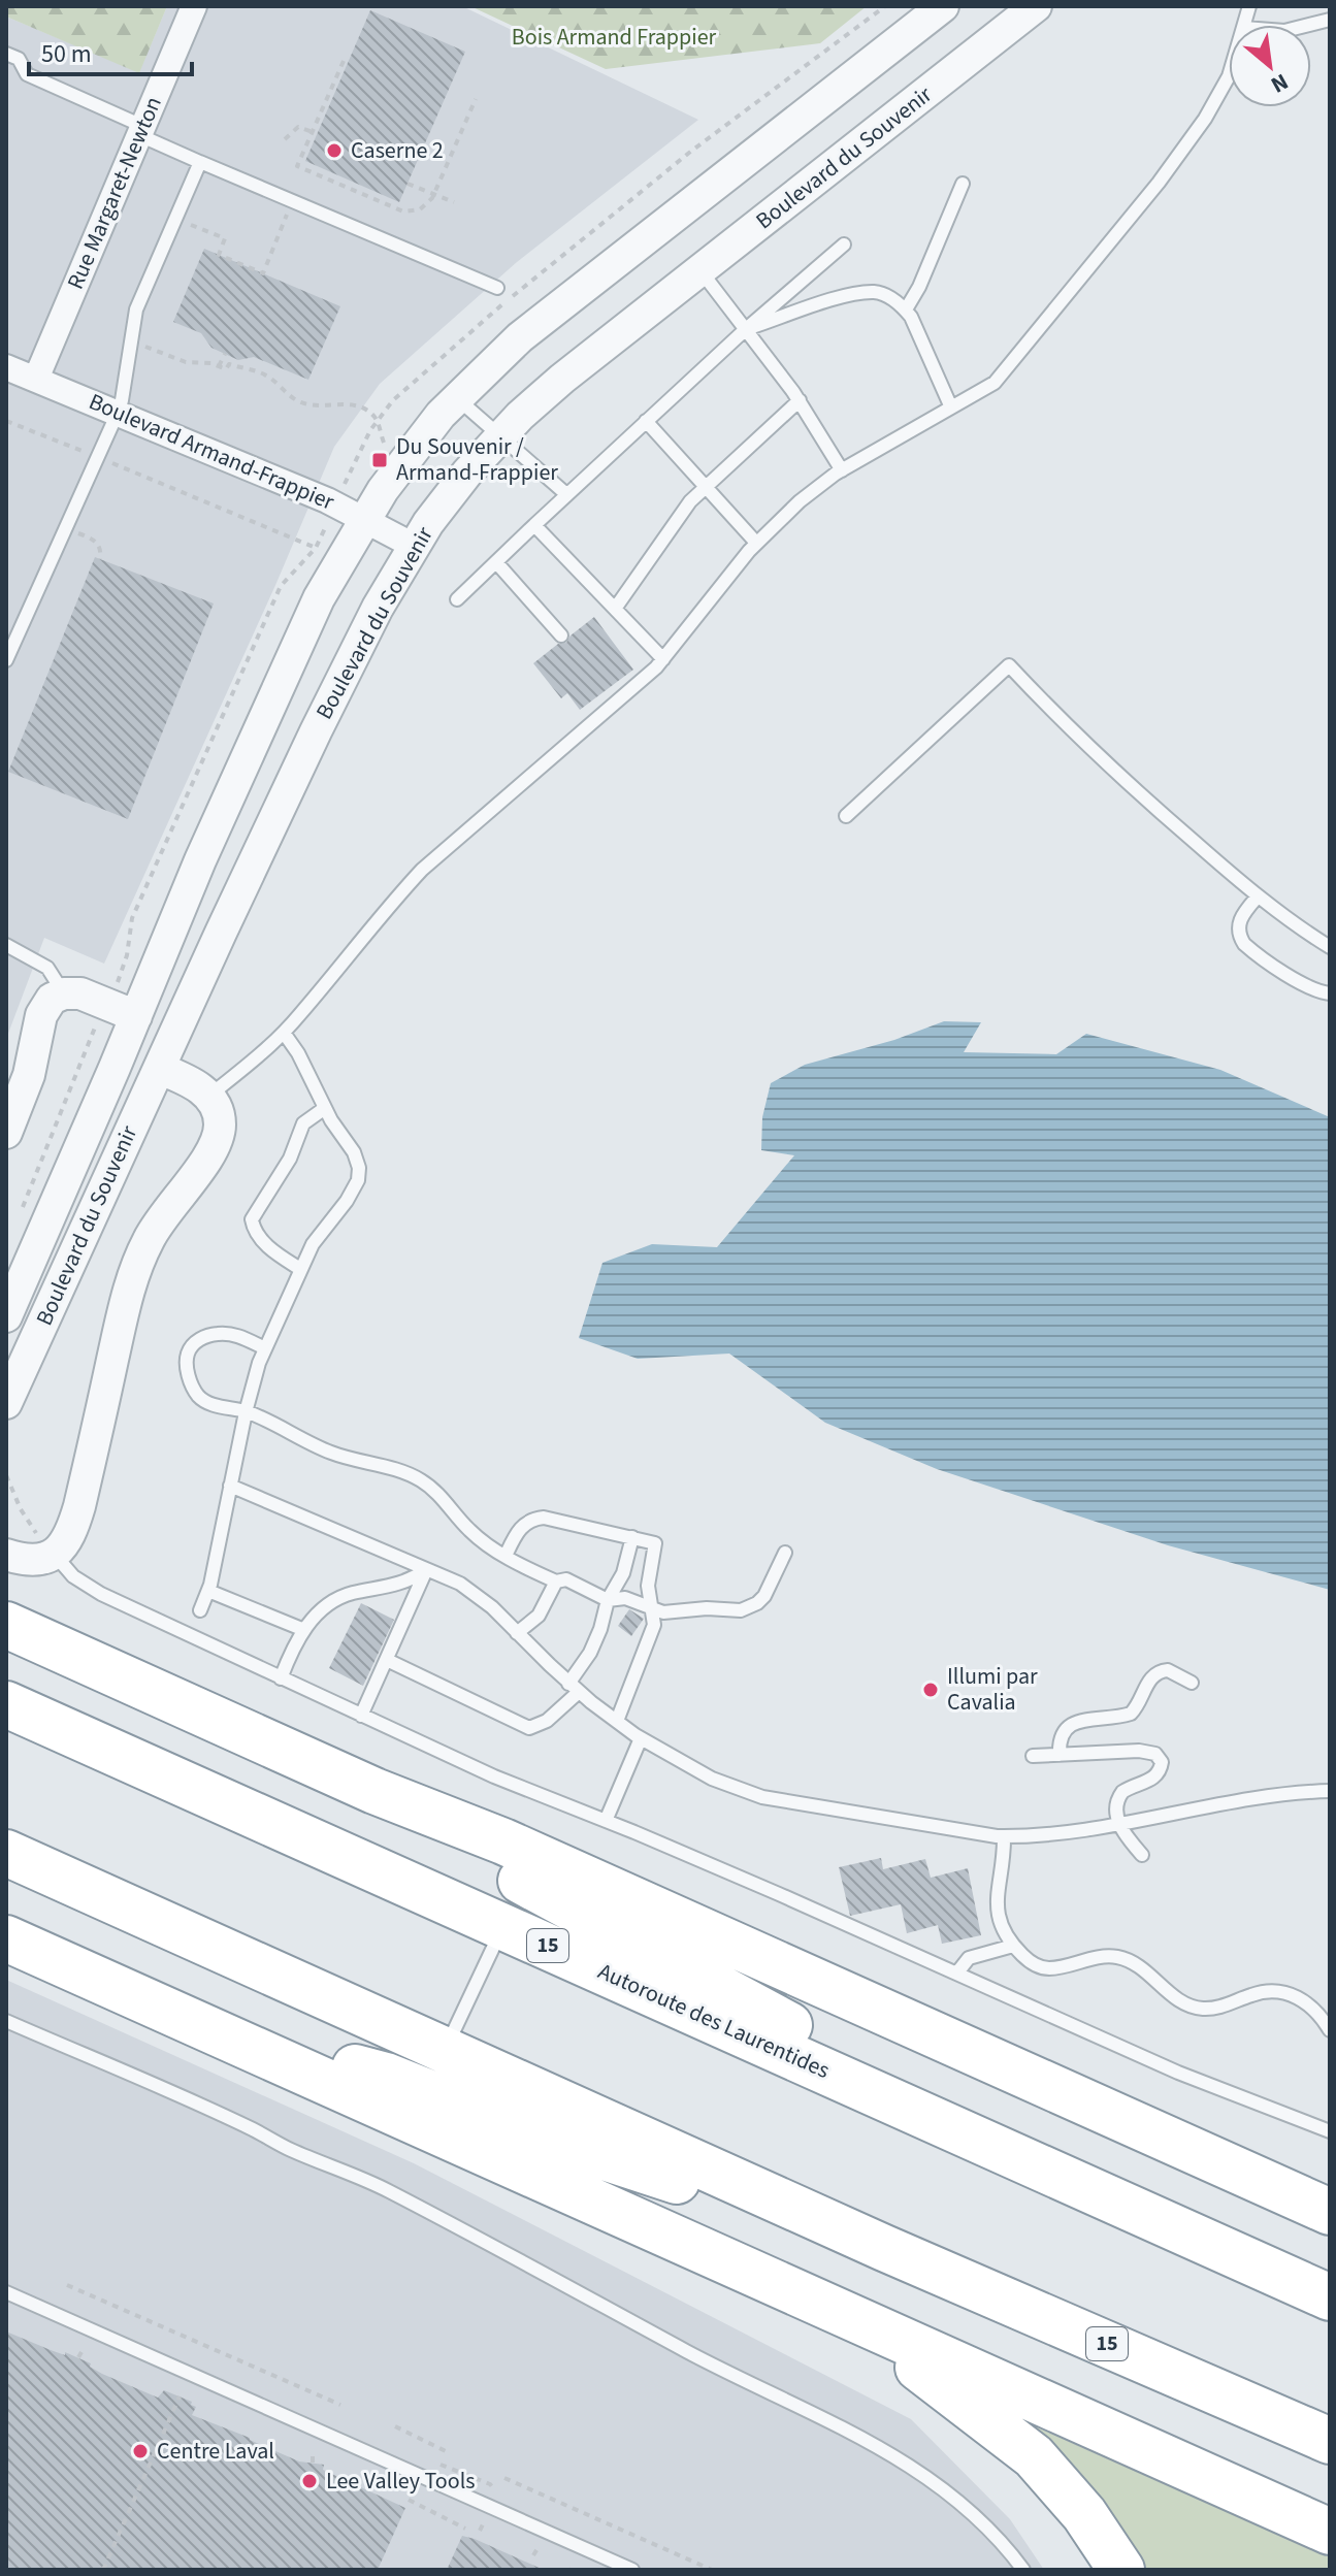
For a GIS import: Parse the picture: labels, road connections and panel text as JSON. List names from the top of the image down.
{
  "streets": {
    "highway": ["15", "Autoroute des Laurentides"],
    "street": ["Boulevard du Souvenir", "Rue Margaret-Newton", "Boulevard Armand-Frappier"]
  },
  "crossings": [
    ["Boulevard du Souvenir", "Boulevard Armand-Frappier"],
    ["Rue Margaret-Newton", "Boulevard Armand-Frappier"]
  ],
  "parks": ["Bois Armand Frappier"],
  "places": {
    "other": [
      "Caserne 2",
      "Illumi par Cavalia",
      "Centre Laval",
      "Lee Valley Tools"
    ],
    "transit": ["Du Souvenir / Armand-Frappier"]
  },
  "scale_bar": "50 m",
  "north": "bottom right"
}
